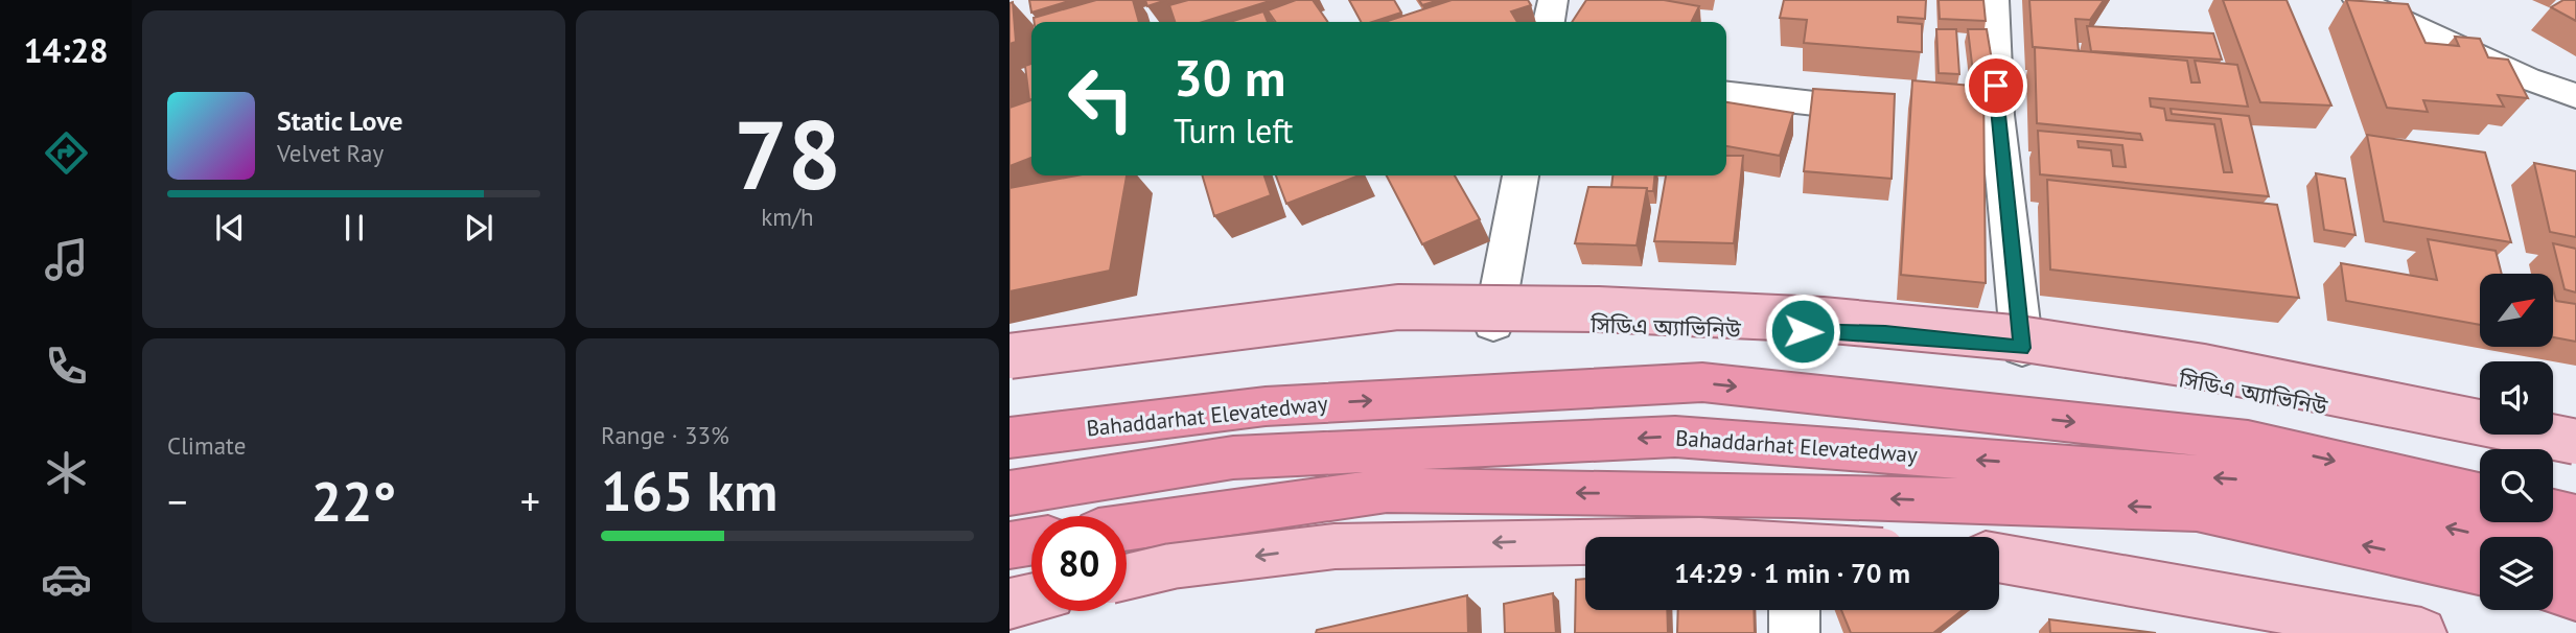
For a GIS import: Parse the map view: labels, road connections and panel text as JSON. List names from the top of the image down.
{
  "streets": {
    "highway": ["সিডিএ অ্যাভিনিউ", "Bahaddarhat Elevatedway"]
  },
  "north": "top right",
  "page": {
    "tabs": "14:28",
    "tile": [
      ["78", "km/h"],
      "Climate",
      ["Range · 33%", "165 km"]
    ],
    "turn": ["30 m", "Turn left"],
    "song": ["Static Love", "Velvet Ray"],
    "heat": ["−", "22°", "+"],
    "limit": "80",
    "trip": "14:29 · 1 min · 70 m"
  }
}
